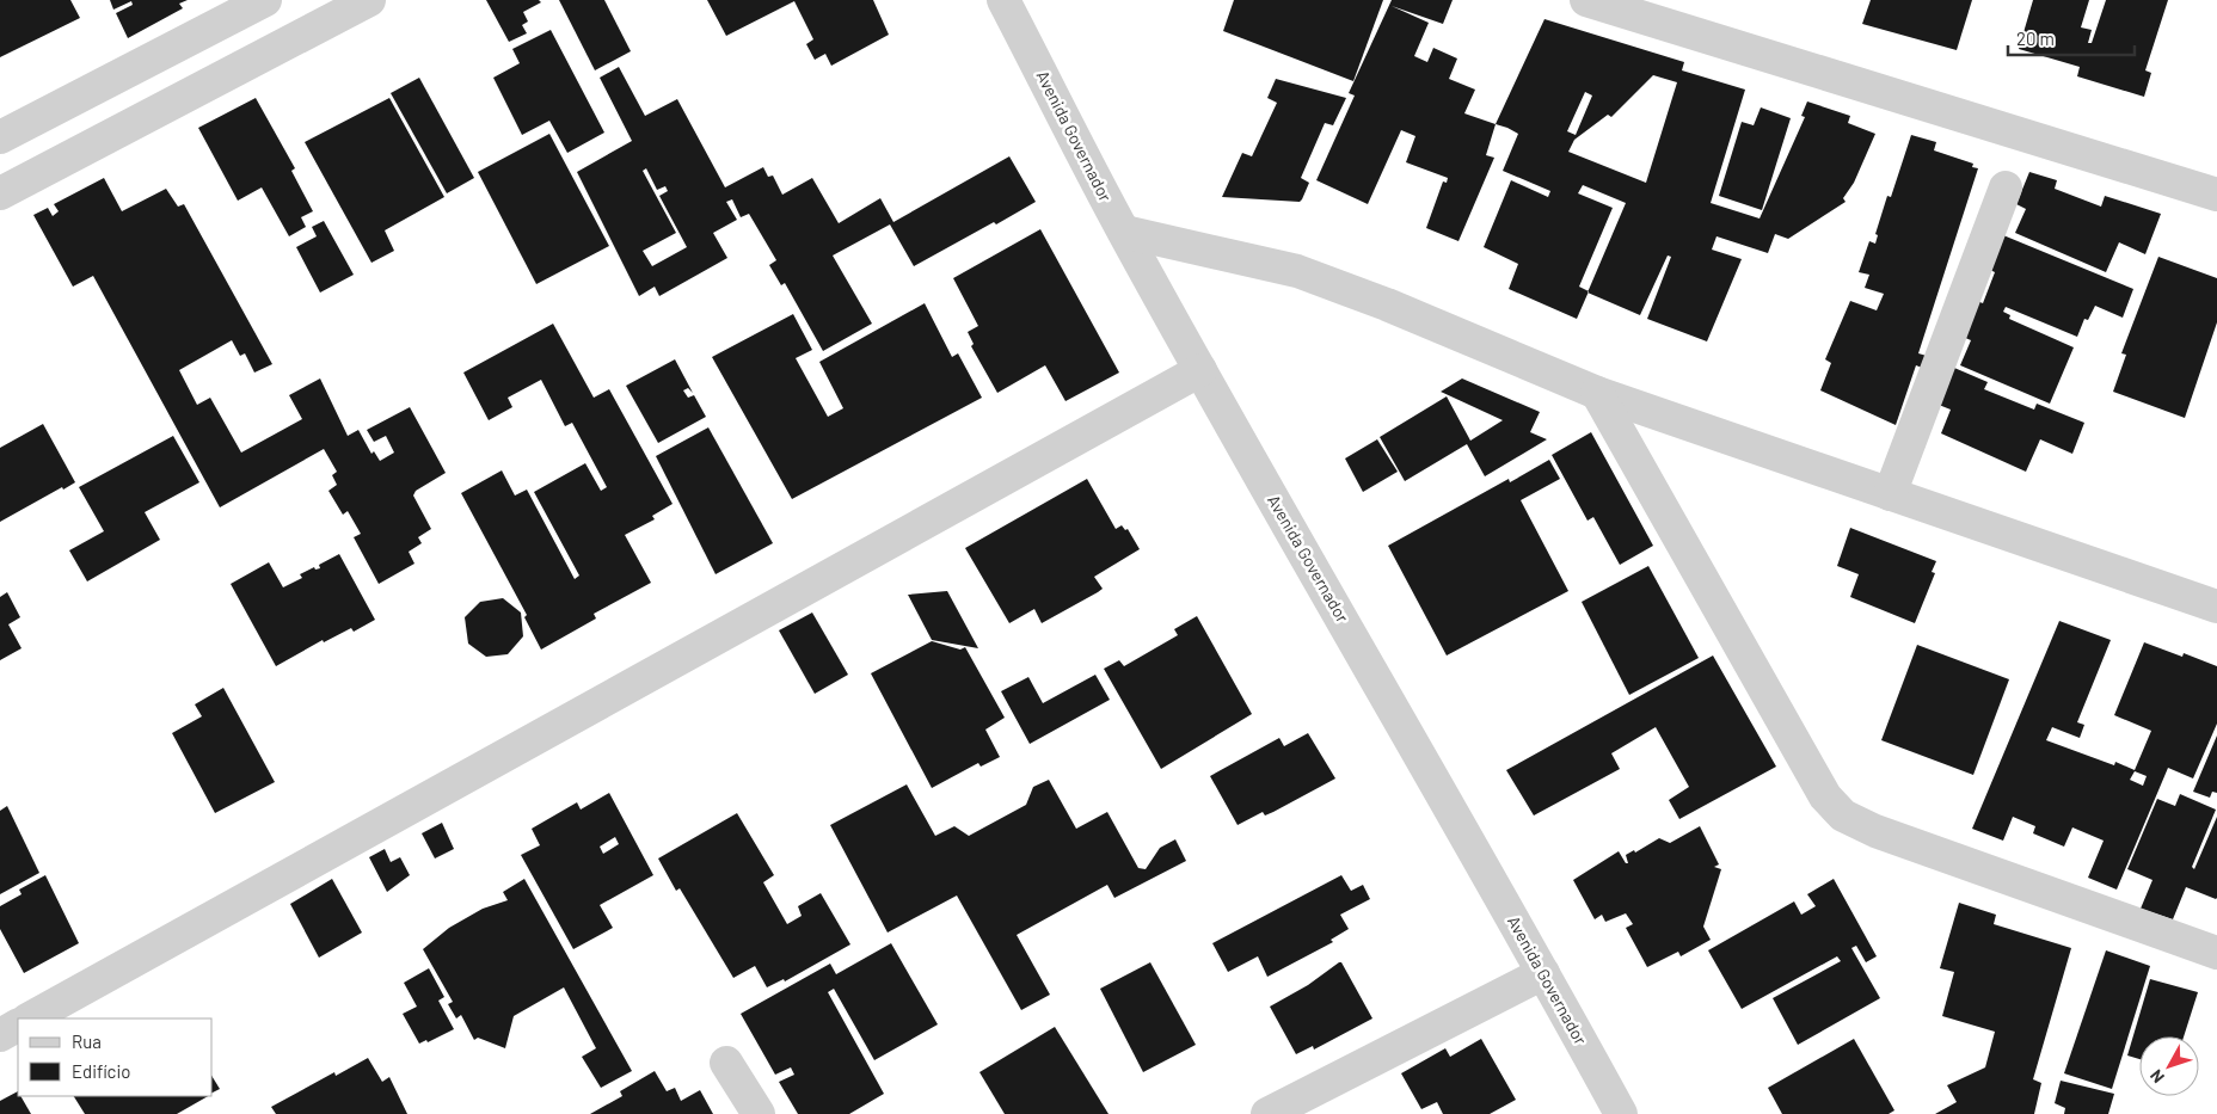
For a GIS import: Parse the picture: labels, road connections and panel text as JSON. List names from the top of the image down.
{
  "streets": {
    "street": ["Avenida Governador"]
  },
  "legend": ["Rua", "Edifício"],
  "scale_bar": "20 m",
  "north": "bottom left"
}
